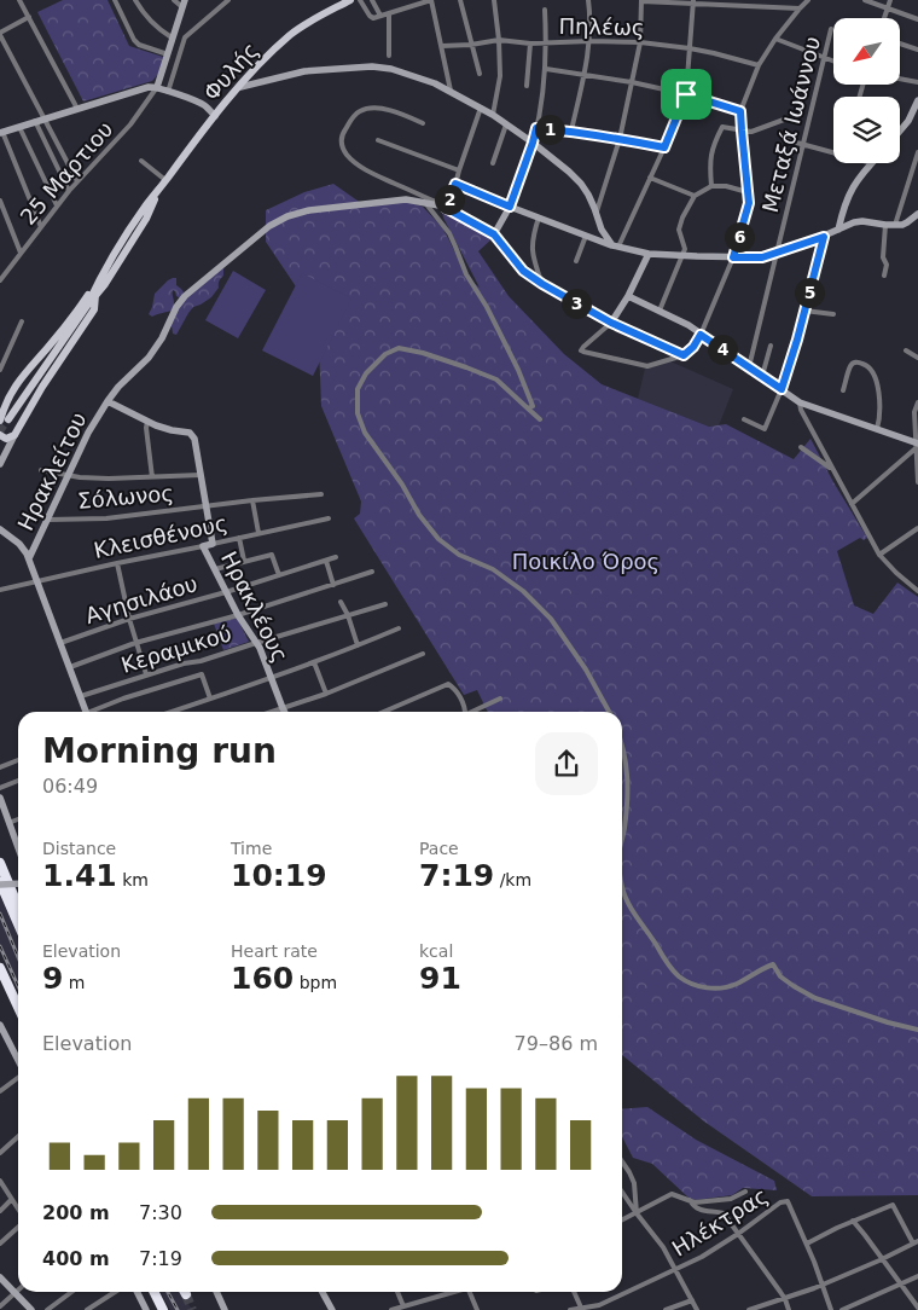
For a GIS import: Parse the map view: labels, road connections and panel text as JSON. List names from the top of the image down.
{
  "streets": {
    "main road": ["Φυλής"],
    "street": [
      "Πηλέως",
      "Μεταξά Ιωάννου",
      "25 Μαρτιου",
      "Ηρακλείτου",
      "Σόλωνος",
      "Κλεισθένους",
      "Αγησιλάου",
      "Ηρακλέους",
      "Κεραμικού",
      "Ηλέκτρας"
    ]
  },
  "crossings": [
    ["Ηρακλείτου", "Σόλωνος"],
    ["Σόλωνος", "Ηρακλέους"],
    ["Κλεισθένους", "Ηρακλέους"],
    ["Αγησιλάου", "Ηρακλέους"],
    ["Ηρακλέους", "Κεραμικού"]
  ],
  "parks": ["Ποικίλο Όρος"],
  "north": "bottom left",
  "page": {
    "pins": [
      "1",
      "2",
      "6",
      "5",
      "3",
      "4"
    ],
    "heading": ["Morning run", "06:49"],
    "stats": [
      ["Distance", "1.41 km"],
      ["Time", "10:19"],
      ["Pace", "7:19 /km"],
      ["Elevation", "9 m"],
      ["Heart rate", "160 bpm"],
      ["kcal", "91"]
    ],
    "chart": ["Elevation", "79–86 m"],
    "list": [
      {
        "name": "200 m",
        "note": "7:30"
      },
      {
        "name": "400 m",
        "note": "7:19"
      }
    ]
  }
}
